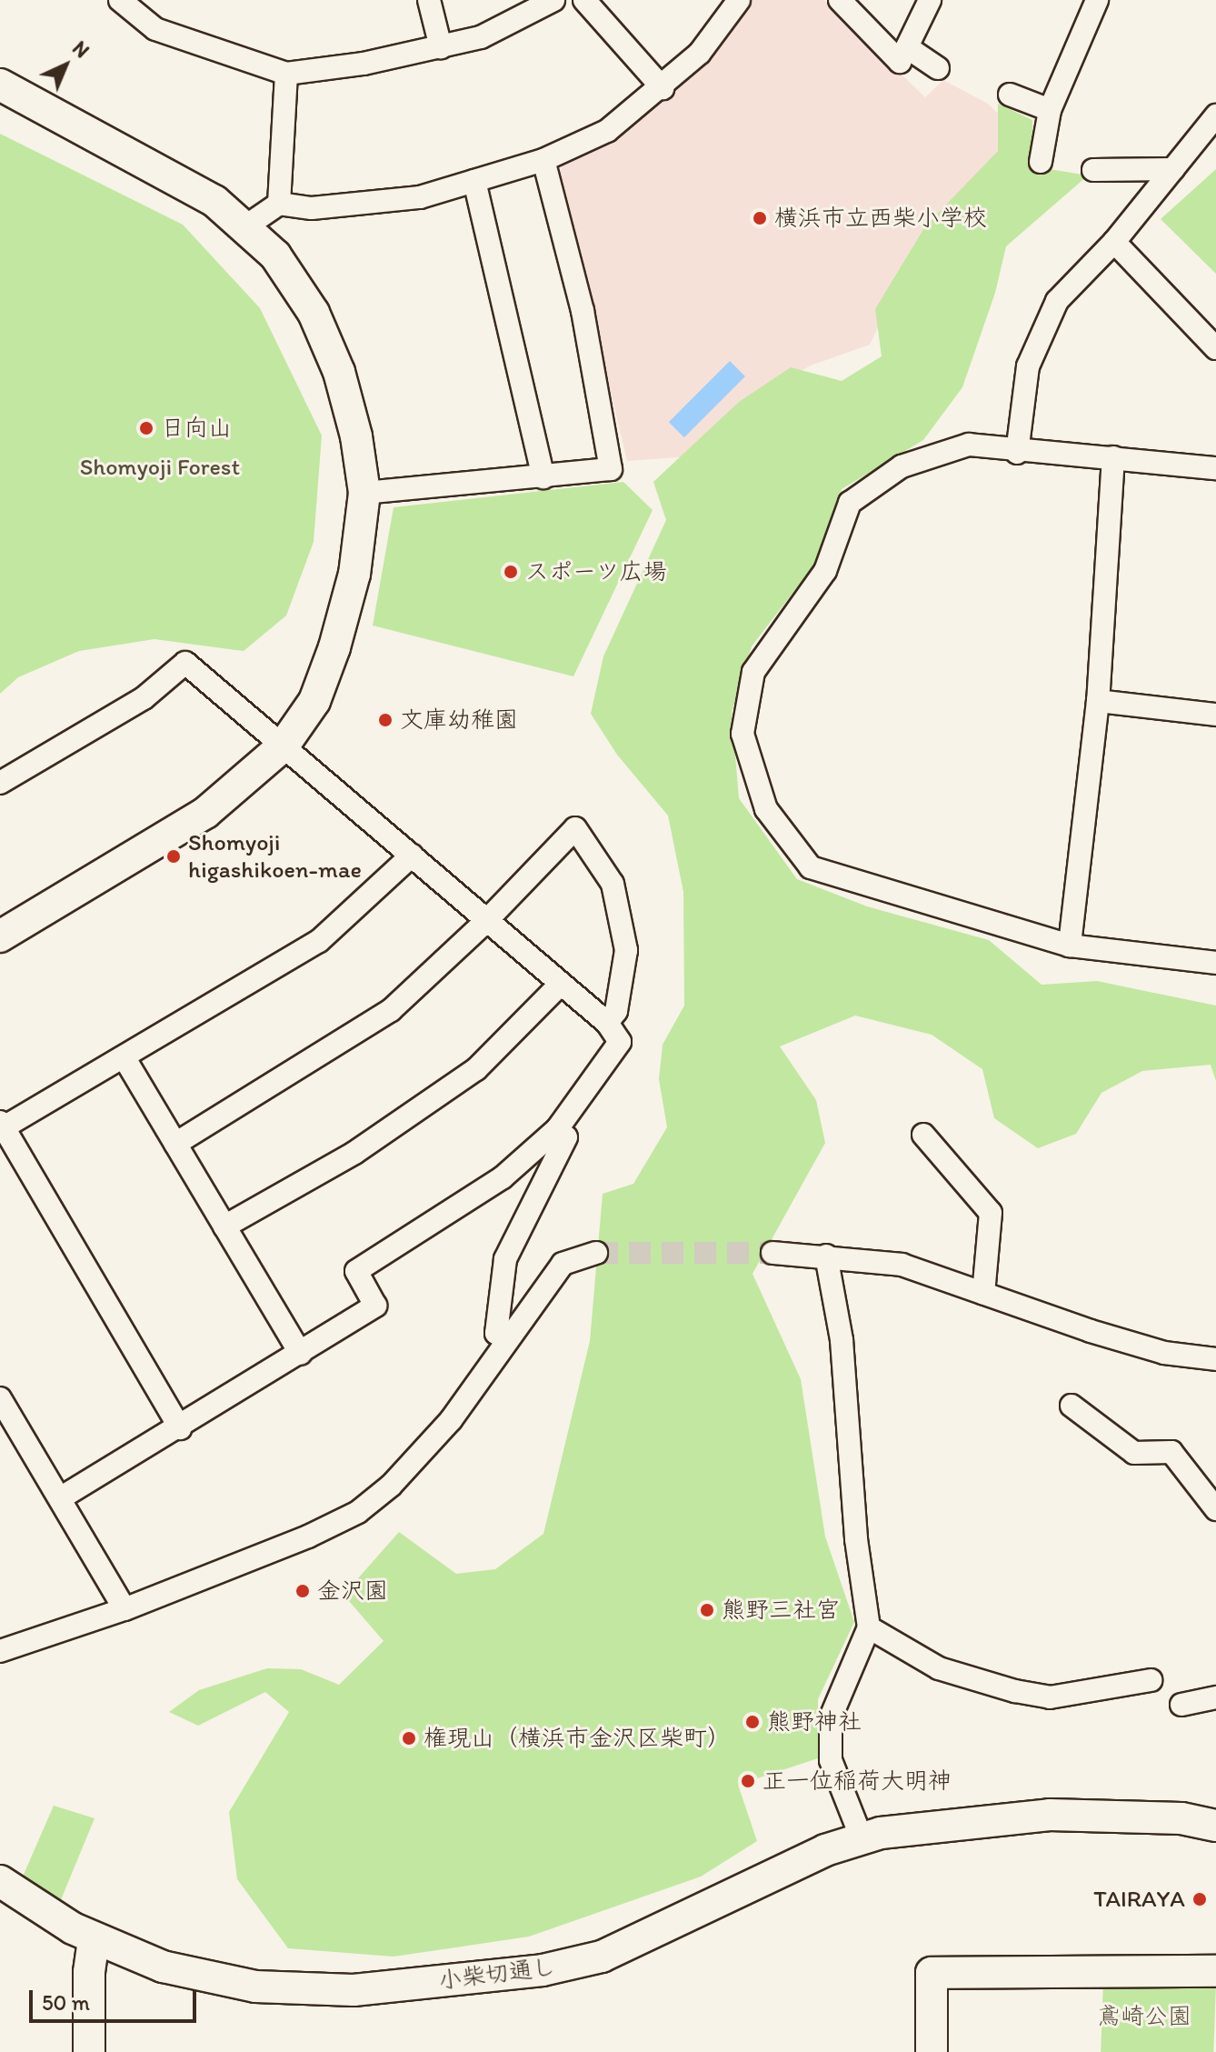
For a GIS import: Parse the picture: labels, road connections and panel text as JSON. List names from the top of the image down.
{
  "streets": {
    "street": ["小柴切通し"]
  },
  "parks": ["Shomyoji Forest", "鳶崎公園"],
  "places": [
    "横浜市立西柴小学校",
    "日向山",
    "スポーツ広場",
    "文庫幼稚園",
    "Shomyoji higashikoen-mae",
    "金沢園",
    "熊野三社宮",
    "熊野神社",
    "権現山（横浜市金沢区柴町）",
    "正一位稲荷大明神",
    "TAIRAYA"
  ],
  "scale_bar": "50 m",
  "north": "top right"
}
